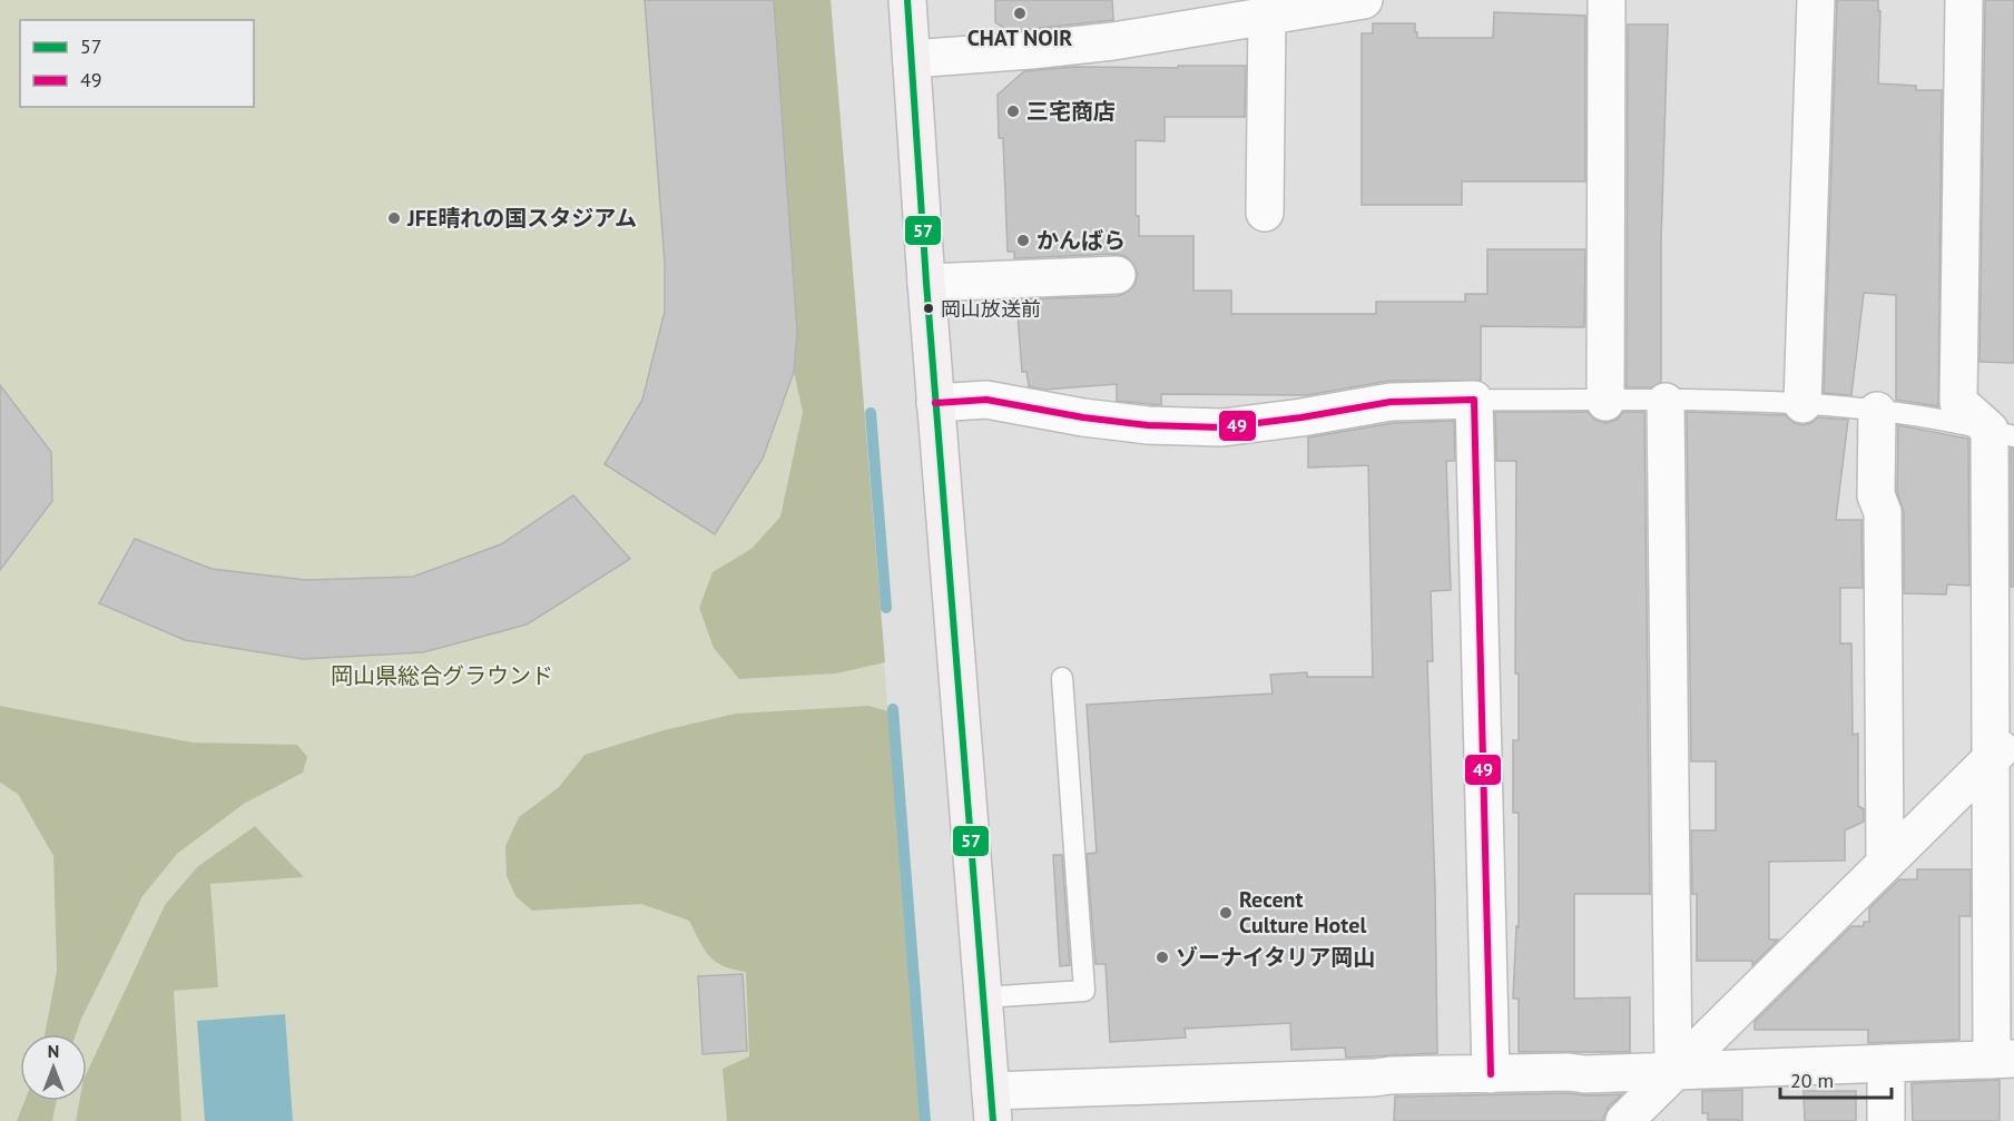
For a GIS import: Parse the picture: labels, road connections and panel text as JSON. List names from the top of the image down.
{
  "parks": ["岡山県総合グラウンド"],
  "places": [
    "CHAT NOIR",
    "三宅商店",
    "JFE晴れの国スタジアム",
    "かんばら",
    "岡山放送前",
    "Recent Culture Hotel",
    "ゾーナイタリア岡山"
  ],
  "lines": ["transit line 57", "transit line 49"],
  "legend": ["57", "49"],
  "scale_bar": "20 m",
  "north": "top"
}
